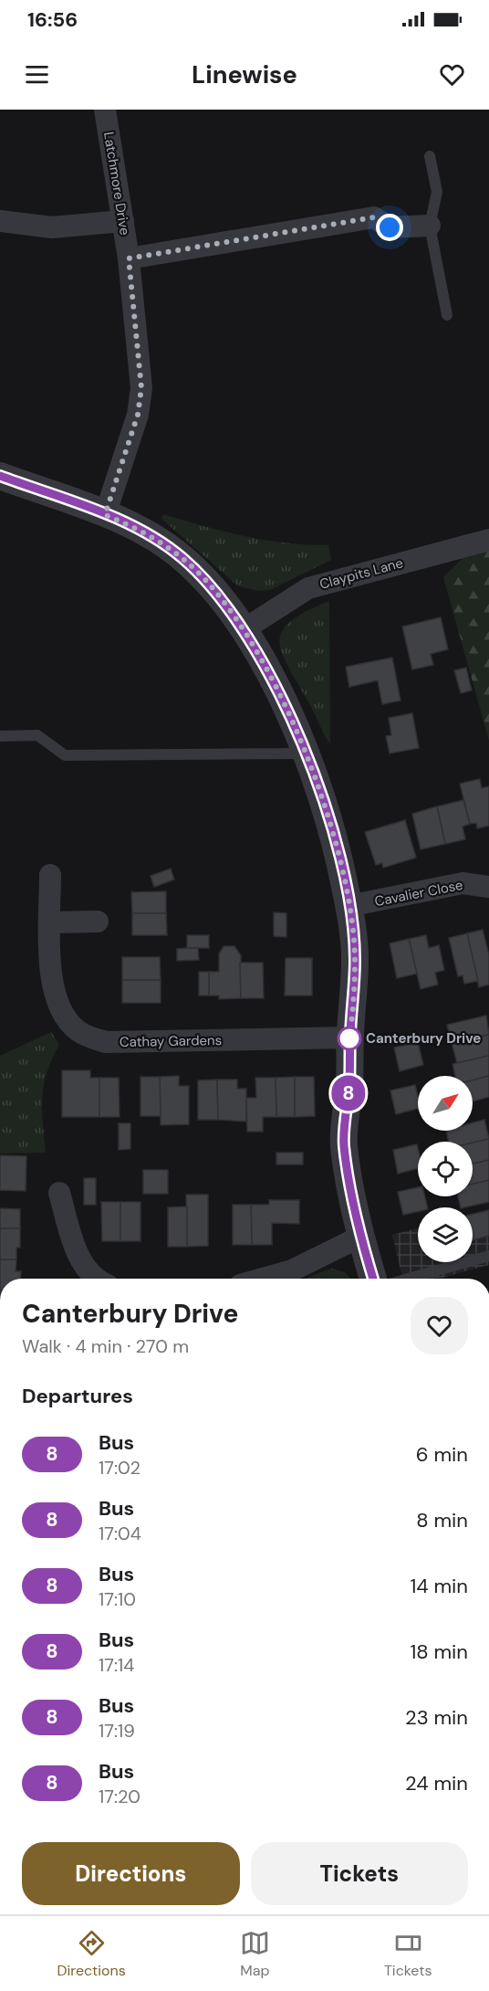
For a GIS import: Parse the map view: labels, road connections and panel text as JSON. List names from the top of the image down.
{
  "streets": {
    "street": [
      "Latchmore Drive",
      "Claypits Lane",
      "Cavalier Close",
      "Cathay Gardens"
    ]
  },
  "places": ["Canterbury Drive"],
  "lines": ["bus line 8"],
  "north": "top right",
  "page": {
    "status": "16:56",
    "header": "Linewise",
    "on_map": "8",
    "heading": [
      ["Canterbury Drive", "Walk · 4 min · 270 m"],
      "Departures"
    ],
    "list": [
      {
        "mark": "8",
        "name": "Bus",
        "note": "17:02",
        "value": "6 min"
      },
      {
        "mark": "8",
        "name": "Bus",
        "note": "17:04",
        "value": "8 min"
      },
      {
        "mark": "8",
        "name": "Bus",
        "note": "17:10",
        "value": "14 min"
      },
      {
        "mark": "8",
        "name": "Bus",
        "note": "17:14",
        "value": "18 min"
      },
      {
        "mark": "8",
        "name": "Bus",
        "note": "17:19",
        "value": "23 min"
      },
      {
        "mark": "8",
        "name": "Bus",
        "note": "17:20",
        "value": "24 min"
      }
    ],
    "buttons": ["Directions", "Tickets"],
    "tabs": ["Directions", "Map", "Tickets"]
  }
}
